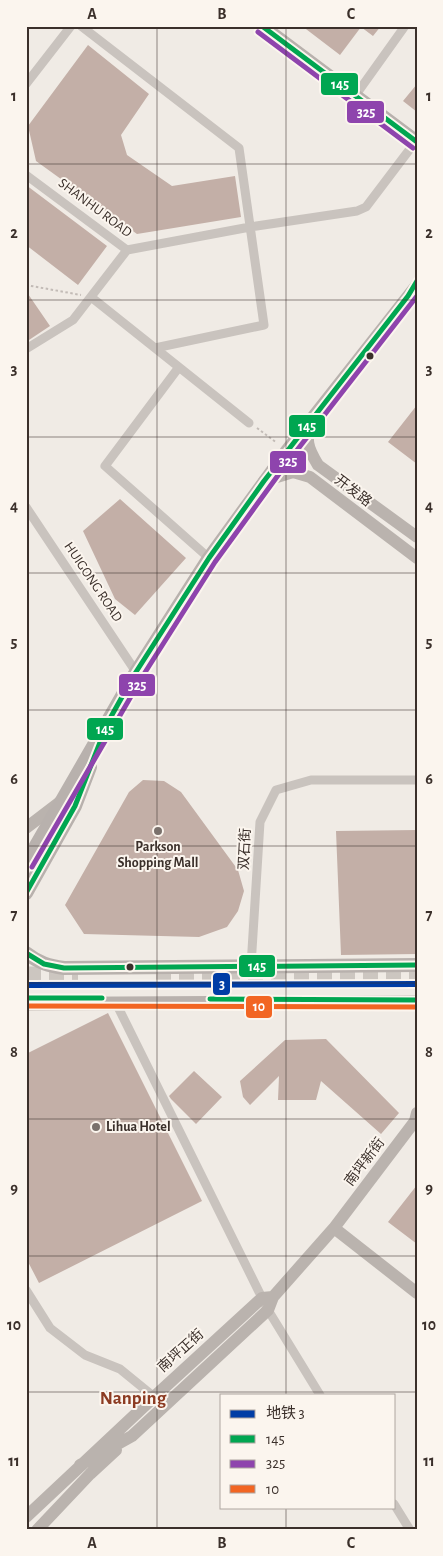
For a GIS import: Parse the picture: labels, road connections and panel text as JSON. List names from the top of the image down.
{
  "streets": {
    "street": [
      "SHANHU ROAD",
      "开发路",
      "HUIGONG ROAD",
      "双石街",
      "南坪新街",
      "南坪正街"
    ]
  },
  "crossings": [
    ["南坪新街", "南坪正街"]
  ],
  "districts": ["Nanping"],
  "places": ["Parkson Shopping Mall", "Lihua Hotel"],
  "lines": [
    "transit line 145",
    "transit line 325",
    "metro line 3",
    "transit line 10"
  ],
  "legend": [
    "地铁 3",
    "145",
    "325",
    "10"
  ],
  "grid": {
    "columns": ["A", "B", "C"],
    "rows": [
      "1",
      "2",
      "3",
      "4",
      "5",
      "6",
      "7",
      "8",
      "9",
      "10",
      "11"
    ]
  }
}
